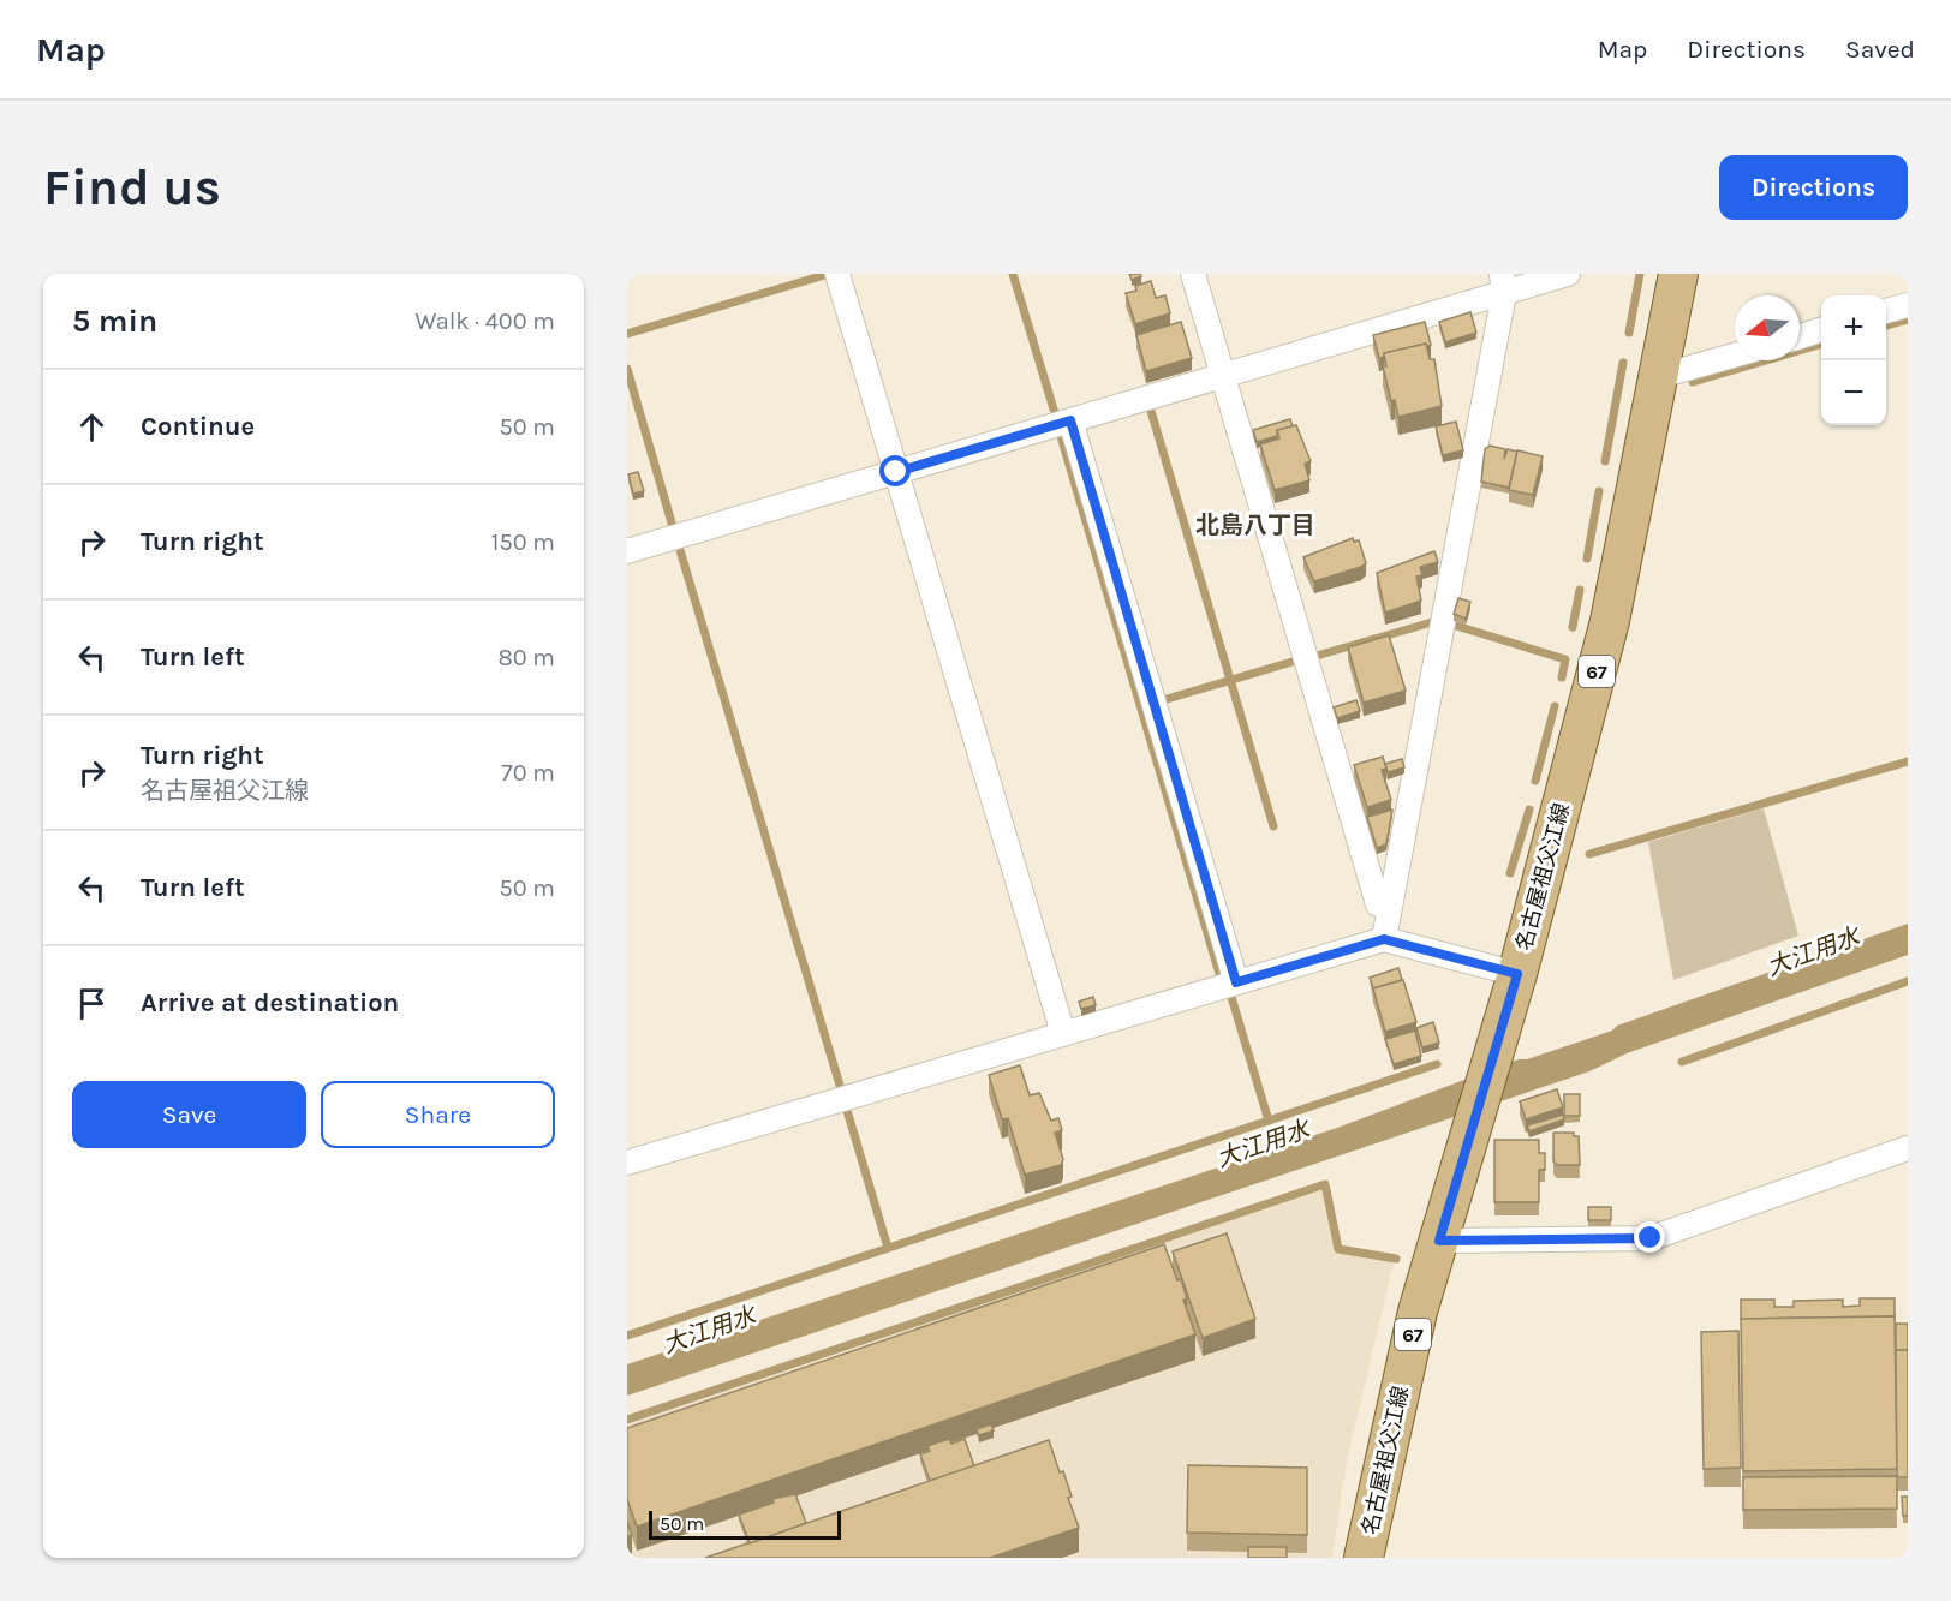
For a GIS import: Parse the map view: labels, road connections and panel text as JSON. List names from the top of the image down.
{
  "streets": {
    "main road": ["67", "名古屋祖父江線"]
  },
  "districts": ["北島八丁目"],
  "water": ["大江用水"],
  "scale_bar": "50 m",
  "north": "left",
  "page": {
    "header": "Map",
    "nav": ["Map", "Directions", "Saved"],
    "buttons": [
      "Directions",
      ["Save", "Share"]
    ],
    "title": "Find us",
    "heading": ["5 min", "Walk · 400 m"],
    "map_buttons": ["+", "−"],
    "list": [
      ["Continue", "50 m"],
      ["Turn right", "150 m"],
      ["Turn left", "80 m"],
      ["Turn right", "名古屋祖父江線", "70 m"],
      ["Turn left", "50 m"],
      "Arrive at destination"
    ],
    "scale": "50 m"
  }
}
